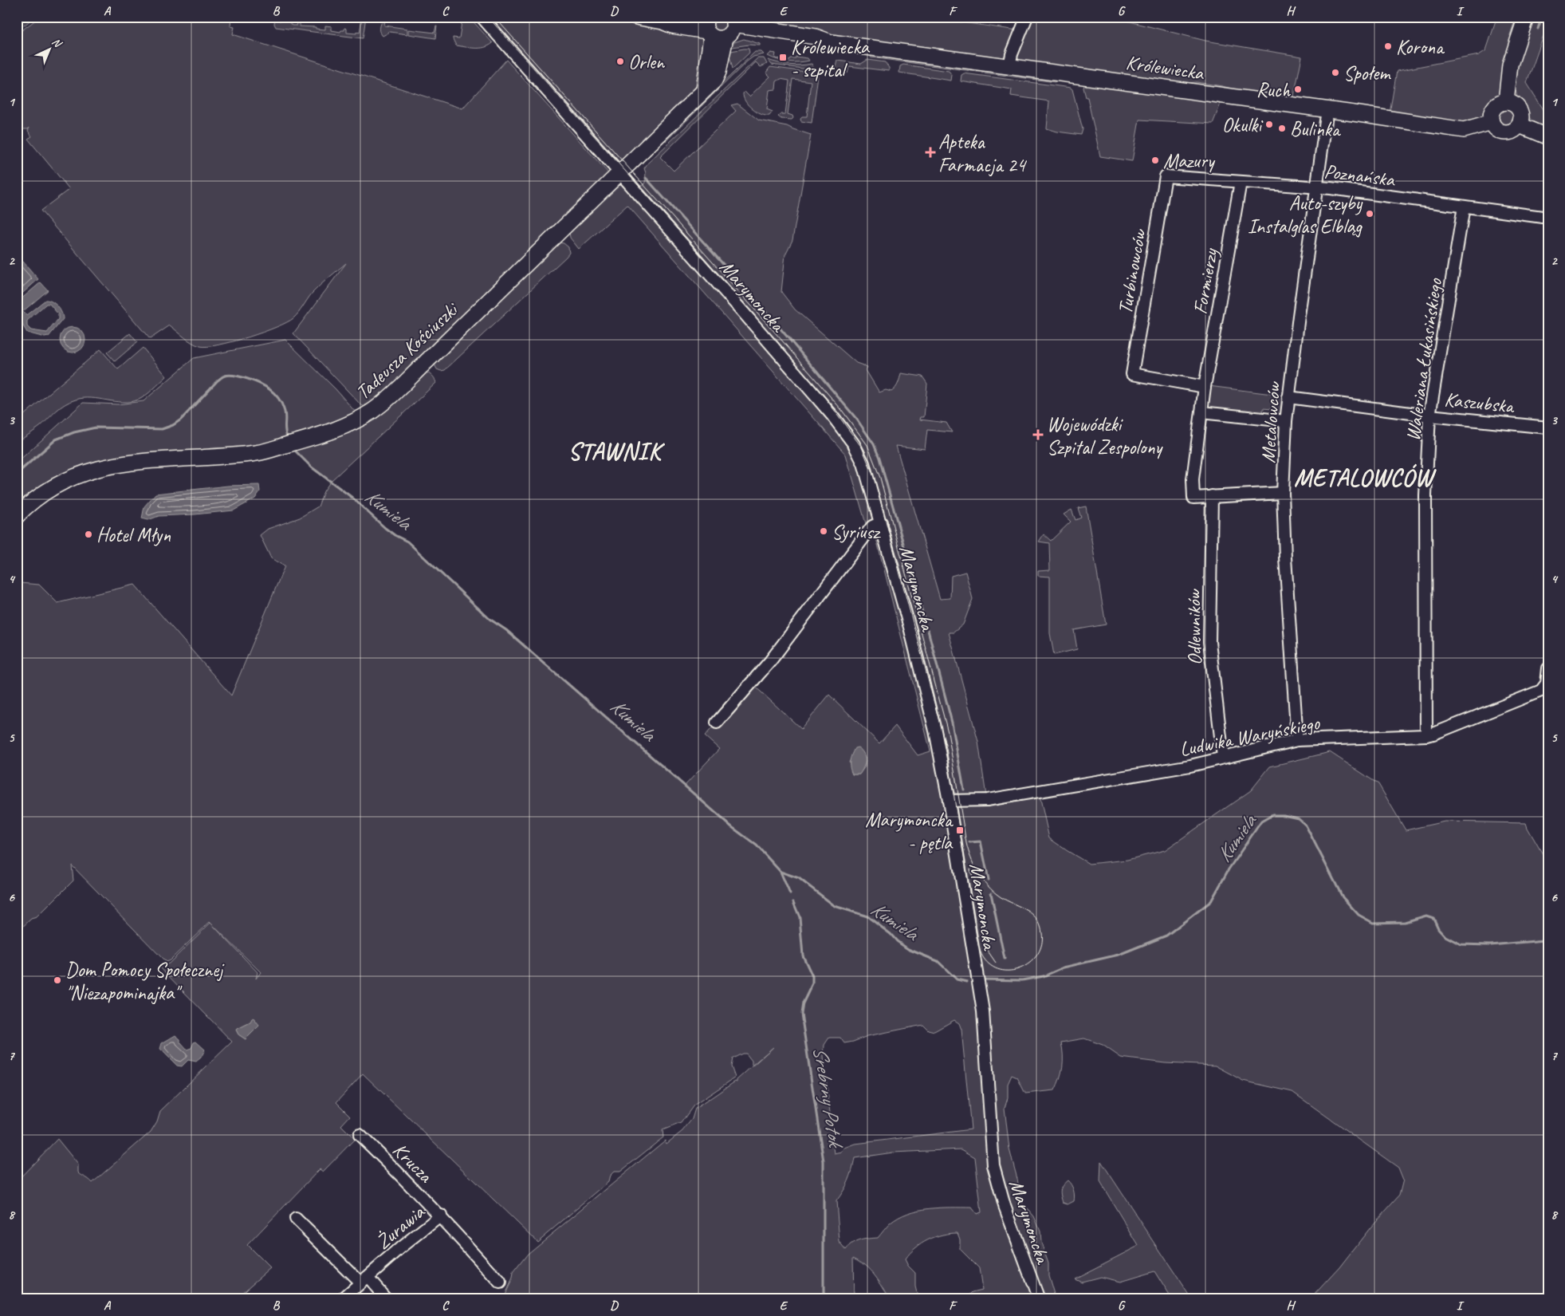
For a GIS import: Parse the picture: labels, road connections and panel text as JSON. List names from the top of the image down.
{
  "streets": {
    "street": [
      "Królewiecka",
      "Poznańska",
      "Turbinowców",
      "Formierzy",
      "Marymoncka",
      "Tadeusza Kościuszki",
      "Waleriana Łukasińskiego",
      "Kaszubska",
      "Metalowców",
      "Odlewników",
      "Ludwika Waryńskiego",
      "Krucza",
      "Żurawia"
    ]
  },
  "crossings": [
    ["Królewiecka", "Tadeusza Kościuszki"],
    ["Królewiecka", "Metalowców"],
    ["Poznańska", "Turbinowców"],
    ["Poznańska", "Formierzy"],
    ["Poznańska", "Waleriana Łukasińskiego"],
    ["Poznańska", "Metalowców"],
    ["Turbinowców", "Formierzy"],
    ["Marymoncka", "Tadeusza Kościuszki"],
    ["Marymoncka", "Ludwika Waryńskiego"],
    ["Waleriana Łukasińskiego", "Kaszubska"],
    ["Waleriana Łukasińskiego", "Ludwika Waryńskiego"],
    ["Kaszubska", "Metalowców"],
    ["Metalowców", "Ludwika Waryńskiego"],
    ["Odlewników", "Ludwika Waryńskiego"],
    ["Krucza", "Żurawia"]
  ],
  "districts": ["STAWNIK", "METALOWCÓW"],
  "water": ["Kumiela", "Srebrny Potok"],
  "places": {
    "other": [
      "Korona",
      "Orlen",
      "Społem",
      "Ruch",
      "Okulki",
      "Bulinka",
      "Mazury",
      "Auto-szyby Instalglas Elbląg",
      "Syriusz",
      "Hotel Młyn",
      "Dom Pomocy Społecznej \"Niezapominajka\""
    ],
    "transit": ["Królewiecka - szpital", "Marymoncka - pętla"],
    "health": ["Apteka Farmacja 24", "Wojewódzki Szpital Zespolony"]
  },
  "north": "top right",
  "grid": {
    "columns": [
      "A",
      "B",
      "C",
      "D",
      "E",
      "F",
      "G",
      "H",
      "I"
    ],
    "rows": [
      "1",
      "2",
      "3",
      "4",
      "5",
      "6",
      "7",
      "8"
    ]
  }
}
